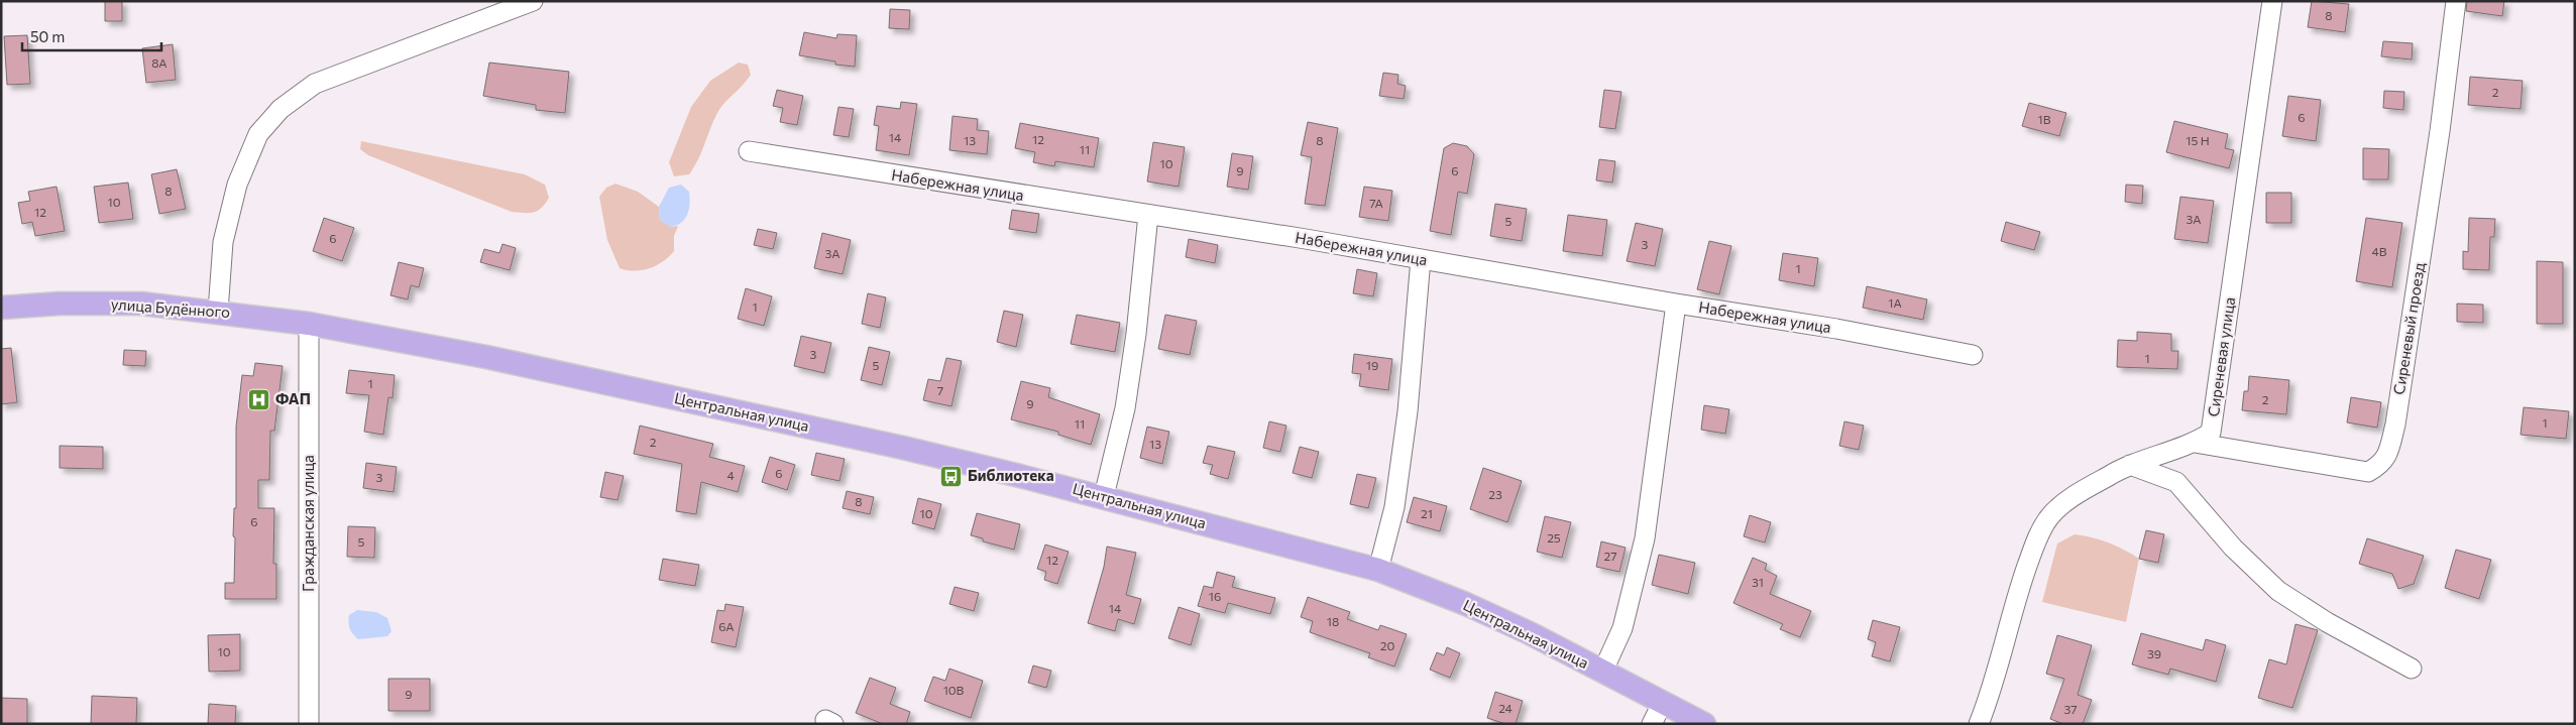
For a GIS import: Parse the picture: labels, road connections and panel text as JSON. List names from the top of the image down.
{
  "streets": {
    "main road": ["улица Будённого", "Центральная улица"],
    "street": [
      "Набережная улица",
      "Сиреневый проезд",
      "Сиреневая улица",
      "Гражданская улица"
    ]
  },
  "crossings": [
    ["улица Будённого", "Центральная улица"],
    ["улица Будённого", "Гражданская улица"],
    ["Сиреневый проезд", "Сиреневая улица"],
    ["Центральная улица", "Гражданская улица"]
  ],
  "places": {
    "hospital": ["ФАП"],
    "bus stop": ["Библиотека"]
  },
  "house_numbers": [
    "8",
    "8А",
    "2",
    "6",
    "1В",
    "14",
    "12",
    "13",
    "8",
    "15 Н",
    "11",
    "10",
    "9",
    "6",
    "8",
    "10",
    "7А",
    "12",
    "3А",
    "5",
    "6",
    "3",
    "4В",
    "3А",
    "1",
    "1А",
    "1",
    "3",
    "1",
    "5",
    "19",
    "1",
    "7",
    "2",
    "9",
    "1",
    "11",
    "2",
    "13",
    "6",
    "4",
    "3",
    "23",
    "8",
    "10",
    "21",
    "6",
    "25",
    "5",
    "27",
    "12",
    "31",
    "16",
    "14",
    "18",
    "6А",
    "20",
    "10",
    "39",
    "10В",
    "9",
    "24",
    "37"
  ],
  "scale_bar": "50 m"
}
